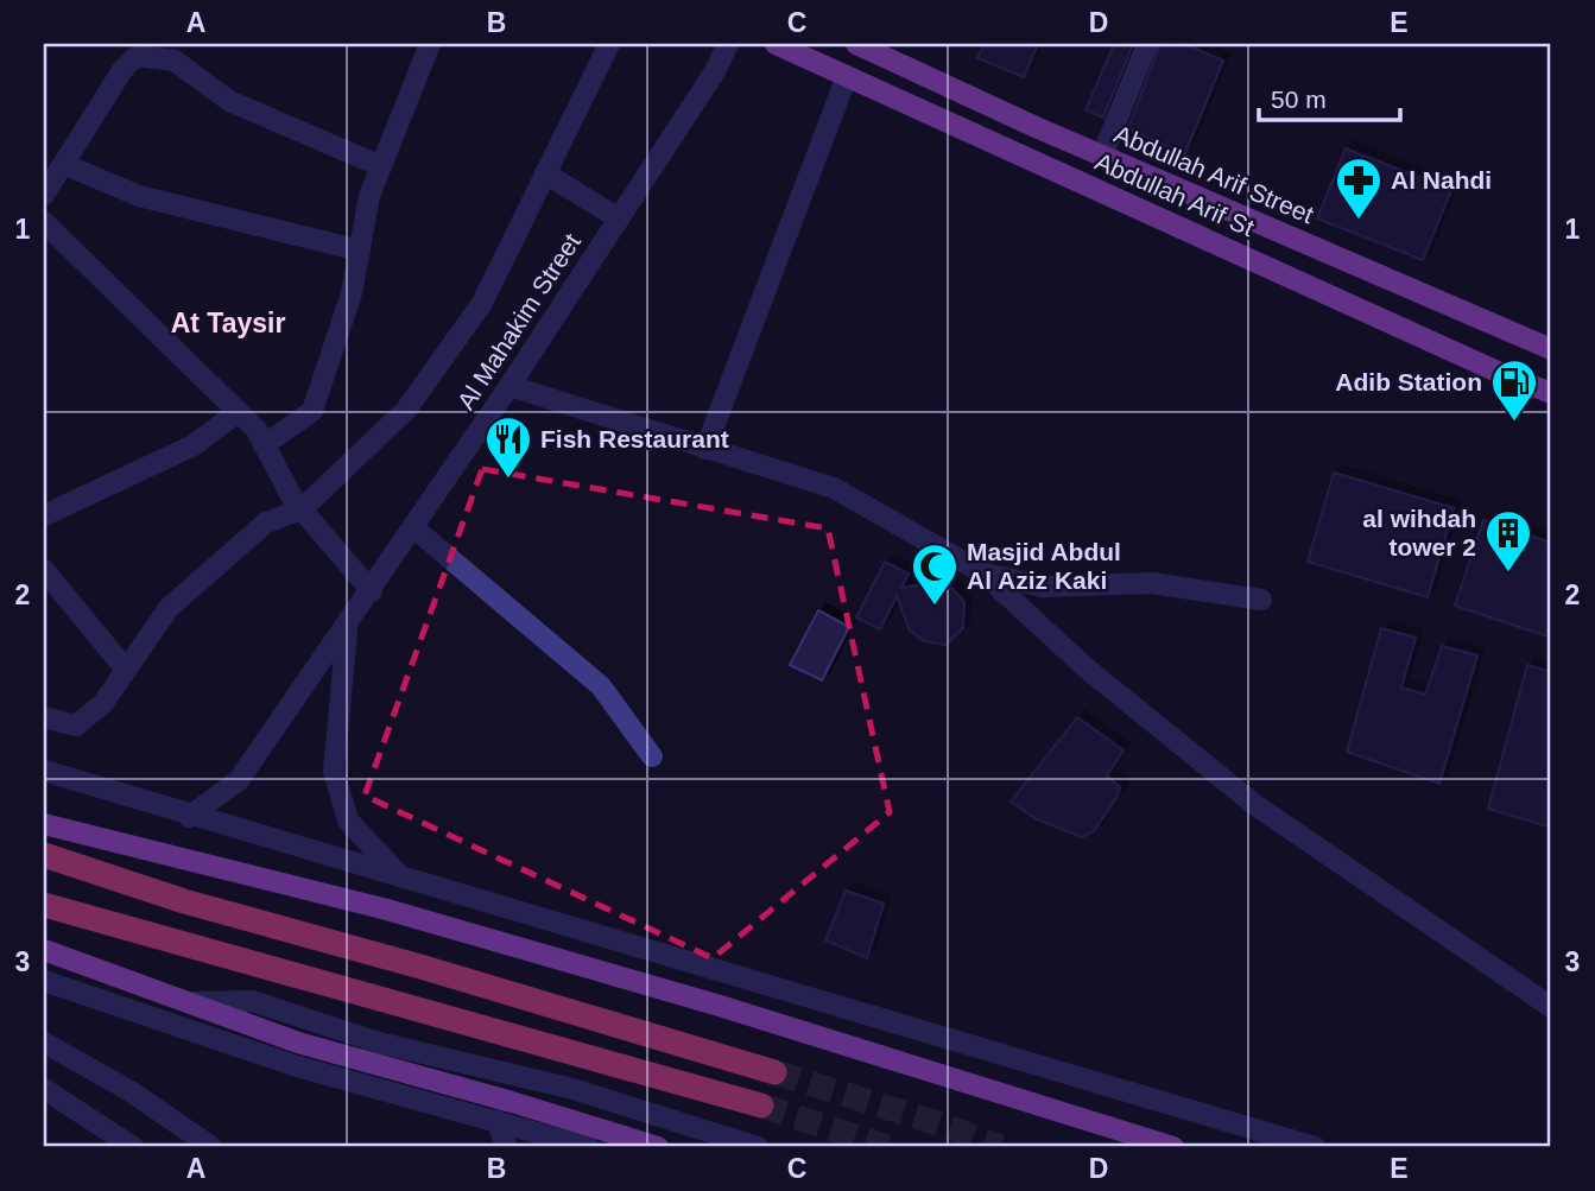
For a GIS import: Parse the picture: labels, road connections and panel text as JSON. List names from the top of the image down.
{
  "streets": {
    "main road": ["Abdullah Arif Street", "Abdullah Arif St"],
    "street": ["Al Mahakim Street"]
  },
  "districts": ["At Taysir"],
  "places": {
    "pharmacy": ["Al Nahdi"],
    "fuel station": ["Adib Station"],
    "restaurant": ["Fish Restaurant"],
    "building": ["al wihdah tower 2"],
    "mosque": ["Masjid Abdul Al Aziz Kaki"]
  },
  "scale_bar": "50 m",
  "grid": {
    "columns": [
      "A",
      "B",
      "C",
      "D",
      "E"
    ],
    "rows": ["1", "2", "3"]
  }
}
